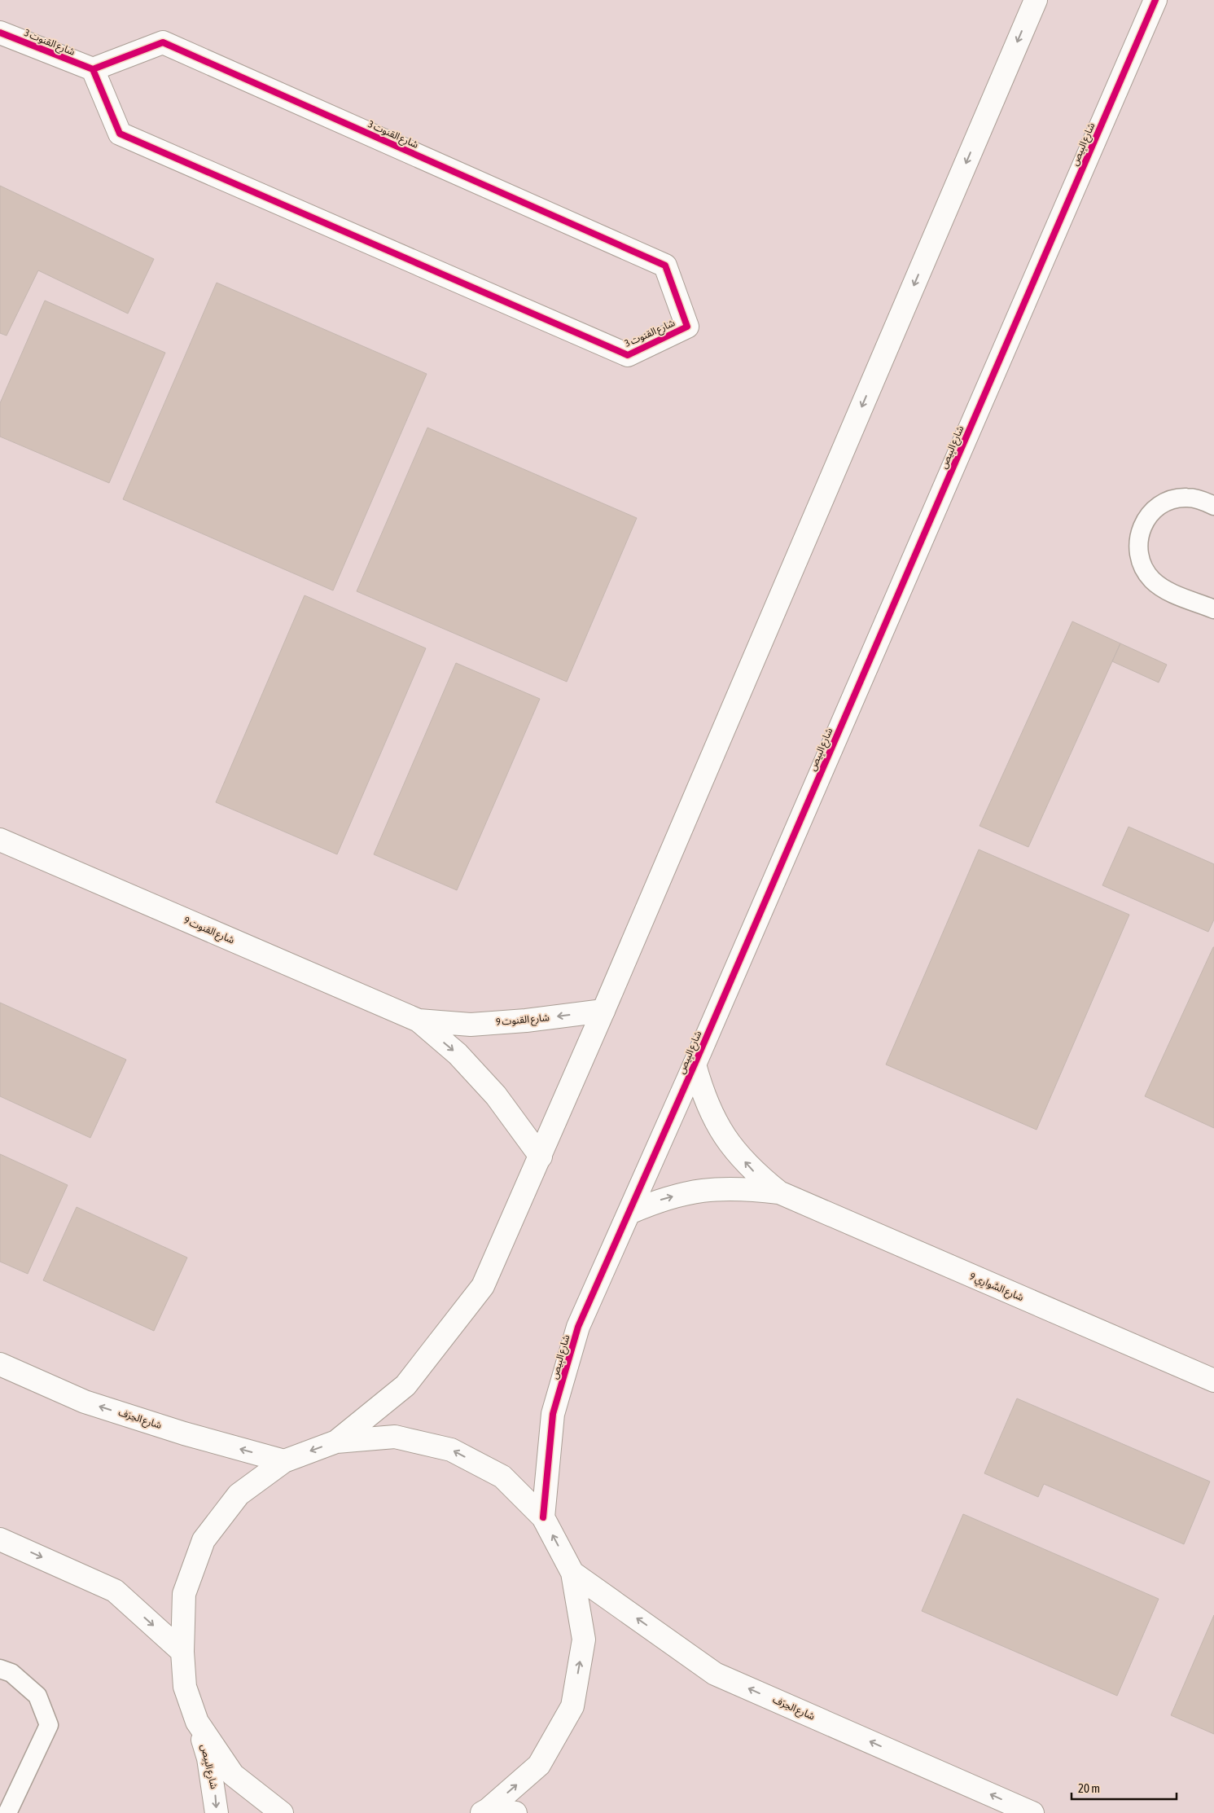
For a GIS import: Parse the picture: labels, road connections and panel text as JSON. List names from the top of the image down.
{
  "streets": {
    "street": [
      "شارع القنوت 3",
      "شارع البِيص",
      "شارع القنوت 9",
      "شارع السَّوارِي 9",
      "شارع الحِرَف"
    ]
  },
  "crossings": [
    ["شارع البِيص", "شارع السَّوارِي 9"]
  ],
  "one_way": ["شارع الحِرَف"],
  "scale_bar": "20 m"
}
